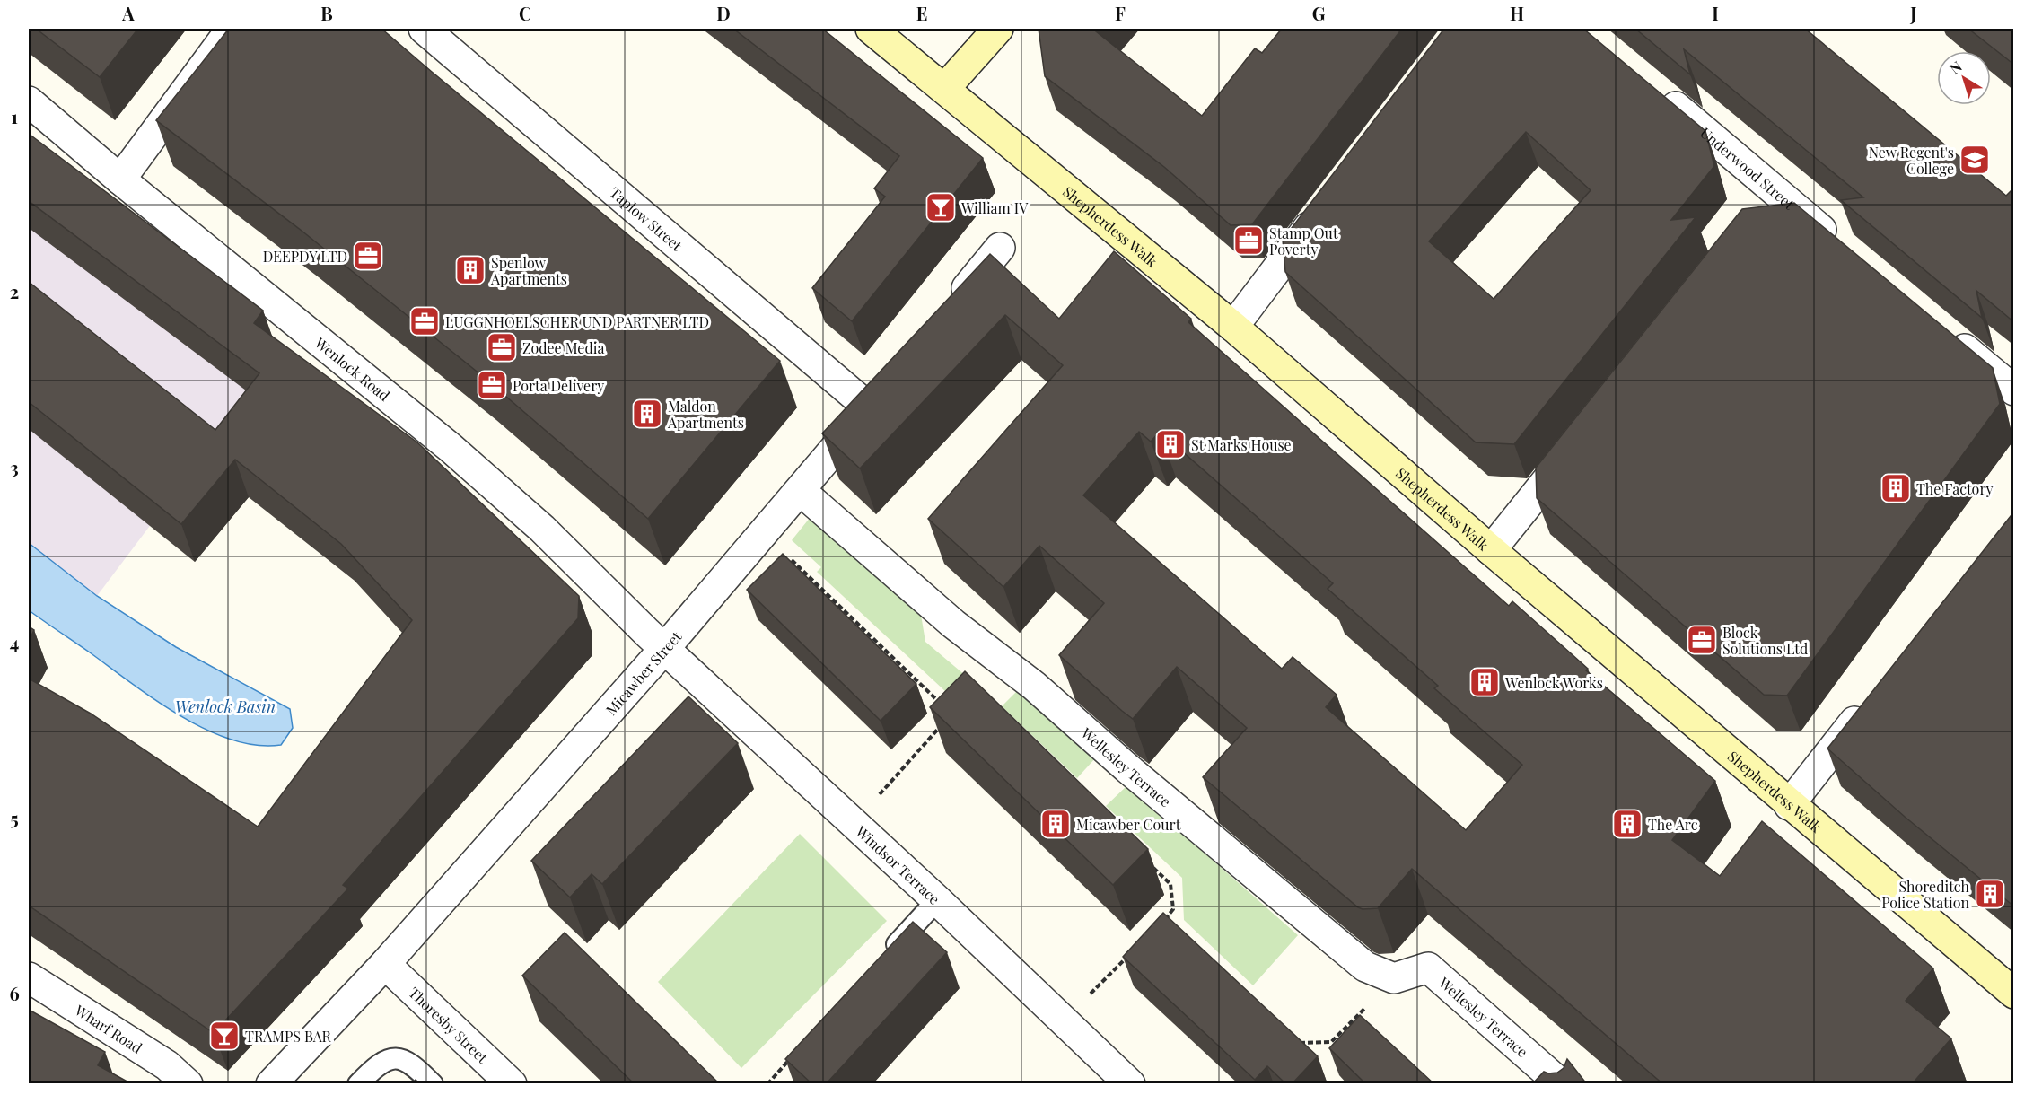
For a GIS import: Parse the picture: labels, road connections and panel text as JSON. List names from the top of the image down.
{
  "streets": {
    "main road": ["Shepherdess Walk"],
    "street": [
      "Underwood Street",
      "Taplow Street",
      "Wenlock Road",
      "Micawber Street",
      "Wellesley Terrace",
      "Windsor Terrace",
      "Thoresby Street",
      "Wharf Road"
    ]
  },
  "crossings": [
    ["Taplow Street", "Micawber Street"],
    ["Wenlock Road", "Micawber Street"],
    ["Wenlock Road", "Windsor Terrace"],
    ["Micawber Street", "Wellesley Terrace"],
    ["Micawber Street", "Windsor Terrace"],
    ["Micawber Street", "Thoresby Street"]
  ],
  "water": ["Wenlock Basin"],
  "places": {
    "school or university": ["New Regent's College"],
    "bar": ["William IV", "TRAMPS BAR"],
    "office": [
      "Stamp Out Poverty",
      "DEEPDY LTD",
      "LUGGNHOELSCHER UND PARTNER LTD",
      "Zodee Media",
      "Porta Delivery",
      "Block Solutions Ltd"
    ],
    "building": [
      "Spenlow Apartments",
      "Maldon Apartments",
      "St Marks House",
      "The Factory",
      "Wenlock Works",
      "Micawber Court",
      "The Arc",
      "Shoreditch Police Station"
    ]
  },
  "north": "top left",
  "grid": {
    "columns": [
      "A",
      "B",
      "C",
      "D",
      "E",
      "F",
      "G",
      "H",
      "I",
      "J"
    ],
    "rows": [
      "1",
      "2",
      "3",
      "4",
      "5",
      "6"
    ]
  }
}
